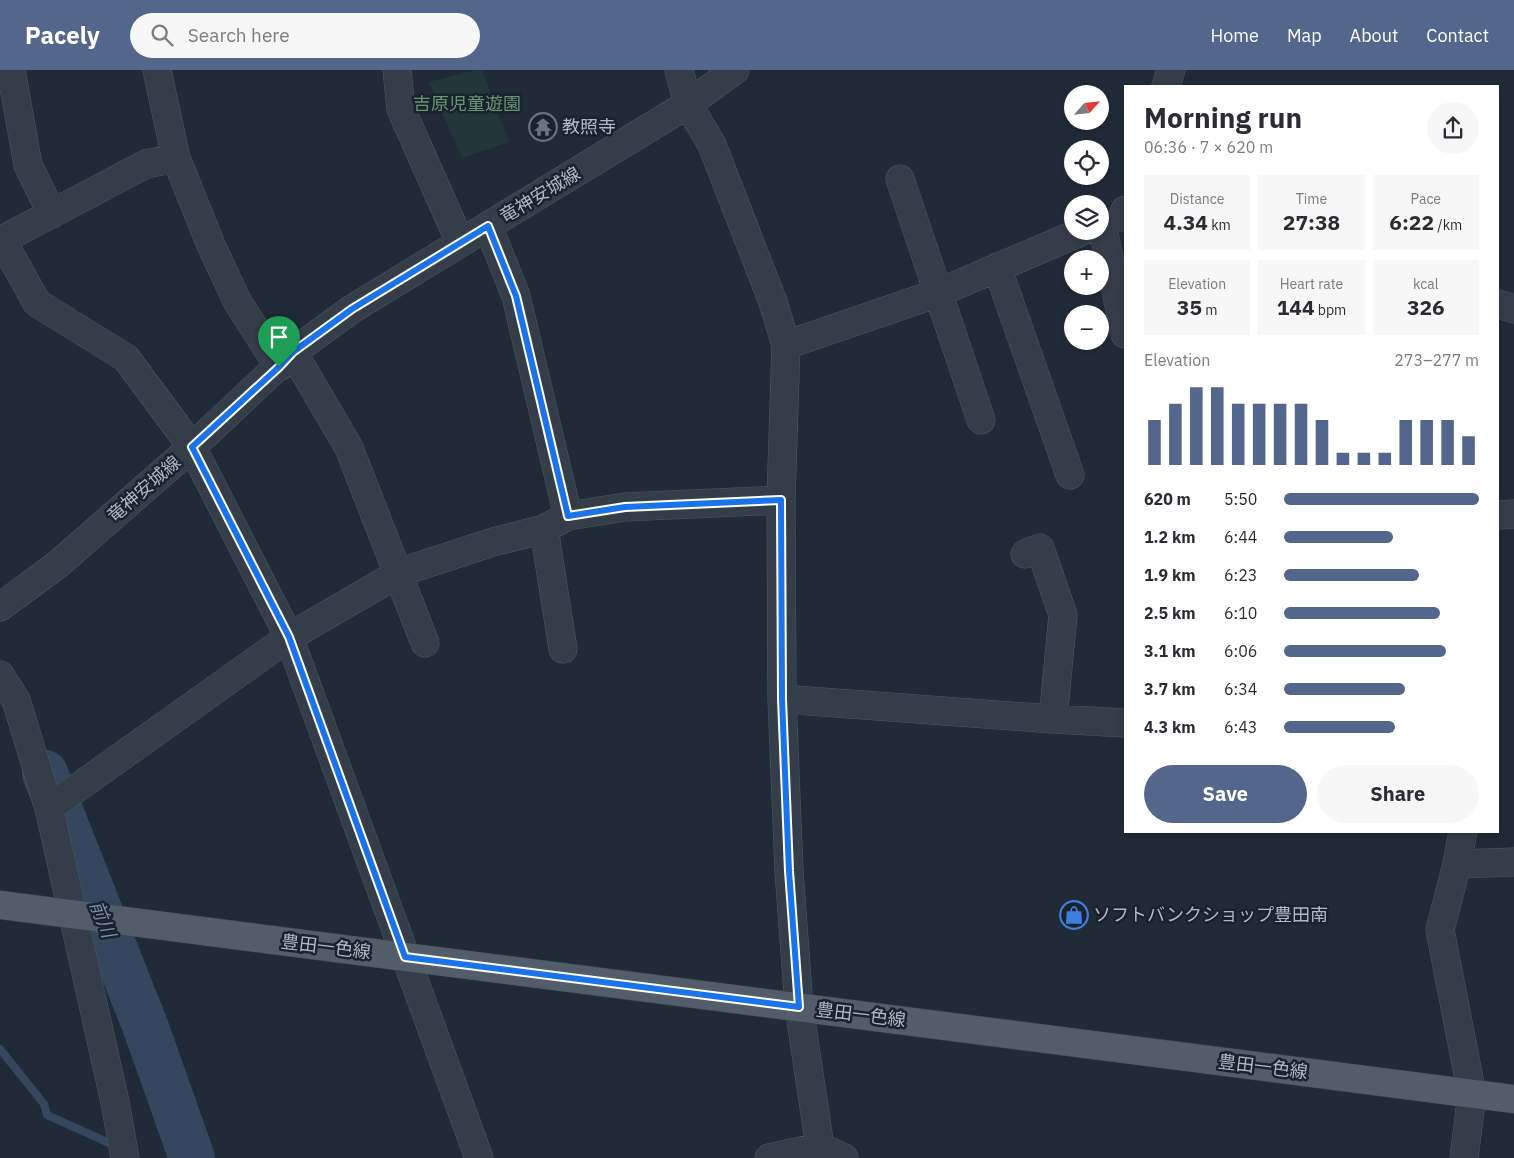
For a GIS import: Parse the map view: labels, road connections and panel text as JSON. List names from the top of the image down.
{
  "streets": {
    "main road": ["豊田一色線"],
    "street": ["竜神安城線"]
  },
  "water": ["前川"],
  "parks": ["吉原児童遊園"],
  "places": {
    "temple": ["教照寺"],
    "shop": ["ソフトバンクショップ豊田南"]
  },
  "north": "top right",
  "page": {
    "header": "Pacely",
    "search": "Search here",
    "nav": [
      "Home",
      "Map",
      "About",
      "Contact"
    ],
    "map_buttons": ["+", "−"],
    "heading": ["Morning run", "06:36 · 7 × 620 m"],
    "stats": [
      ["Distance", "4.34 km"],
      ["Time", "27:38"],
      ["Pace", "6:22 /km"],
      ["Elevation", "35 m"],
      ["Heart rate", "144 bpm"],
      ["kcal", "326"]
    ],
    "chart": ["Elevation", "273–277 m"],
    "list": [
      {
        "name": "620 m",
        "note": "5:50"
      },
      {
        "name": "1.2 km",
        "note": "6:44"
      },
      {
        "name": "1.9 km",
        "note": "6:23"
      },
      {
        "name": "2.5 km",
        "note": "6:10"
      },
      {
        "name": "3.1 km",
        "note": "6:06"
      },
      {
        "name": "3.7 km",
        "note": "6:34"
      },
      {
        "name": "4.3 km",
        "note": "6:43"
      }
    ],
    "buttons": ["Save", "Share"]
  }
}
